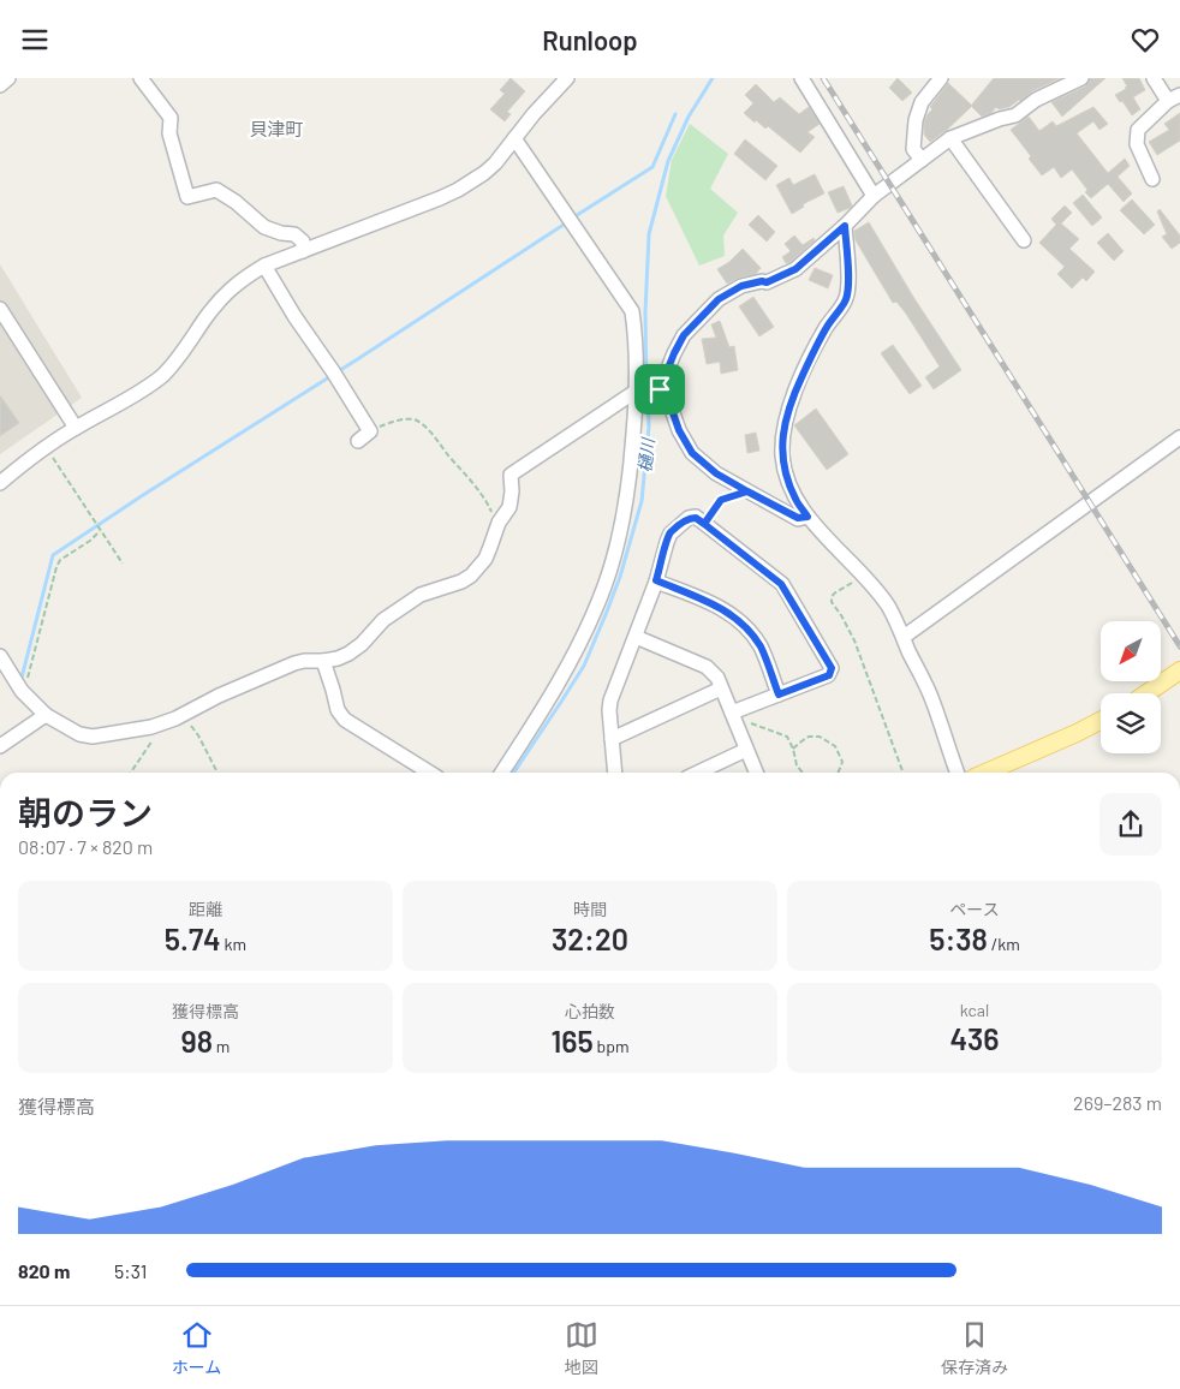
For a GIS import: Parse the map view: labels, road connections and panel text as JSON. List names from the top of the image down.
{
  "districts": ["貝津町"],
  "water": ["樋川"],
  "north": "bottom left",
  "page": {
    "header": "Runloop",
    "heading": ["朝のラン", "08:07 · 7 × 820 m"],
    "stats": [
      ["距離", "5.74 km"],
      ["時間", "32:20"],
      ["ペース", "5:38 /km"],
      ["獲得標高", "98 m"],
      ["心拍数", "165 bpm"],
      ["kcal", "436"]
    ],
    "chart": ["獲得標高", "269–283 m"],
    "list": [
      {
        "name": "820 m",
        "note": "5:31"
      }
    ],
    "tabs": ["ホーム", "地図", "保存済み"]
  }
}
